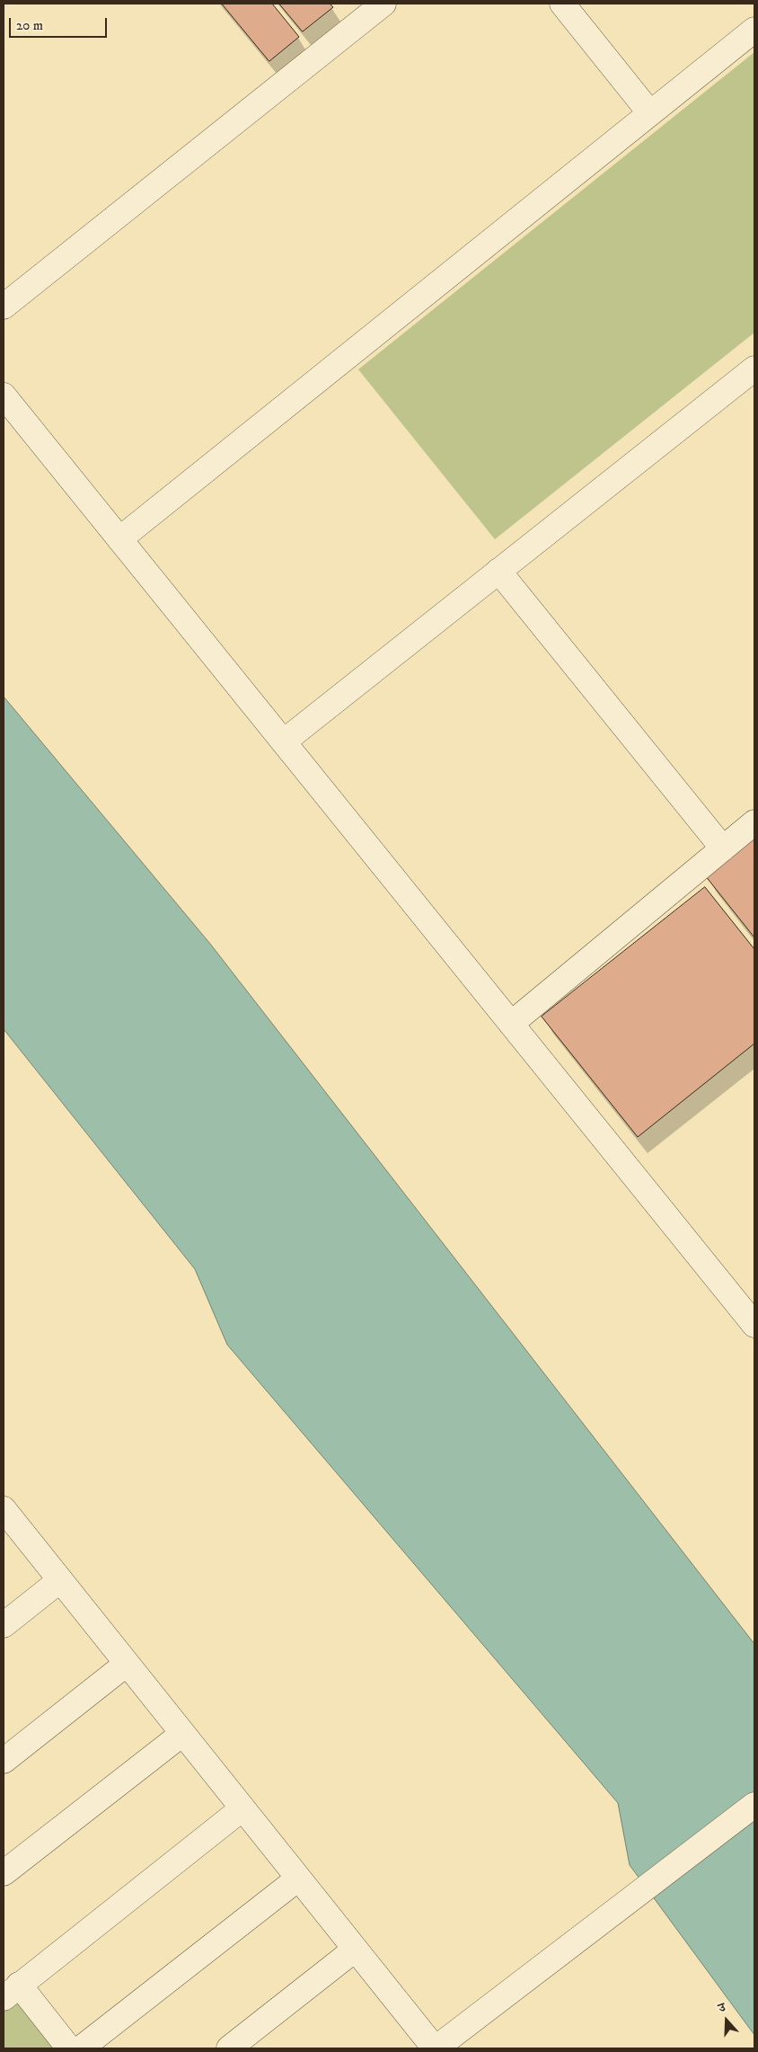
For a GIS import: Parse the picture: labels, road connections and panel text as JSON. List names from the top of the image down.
{
  "scale_bar": "20 m",
  "north": "top"
}
